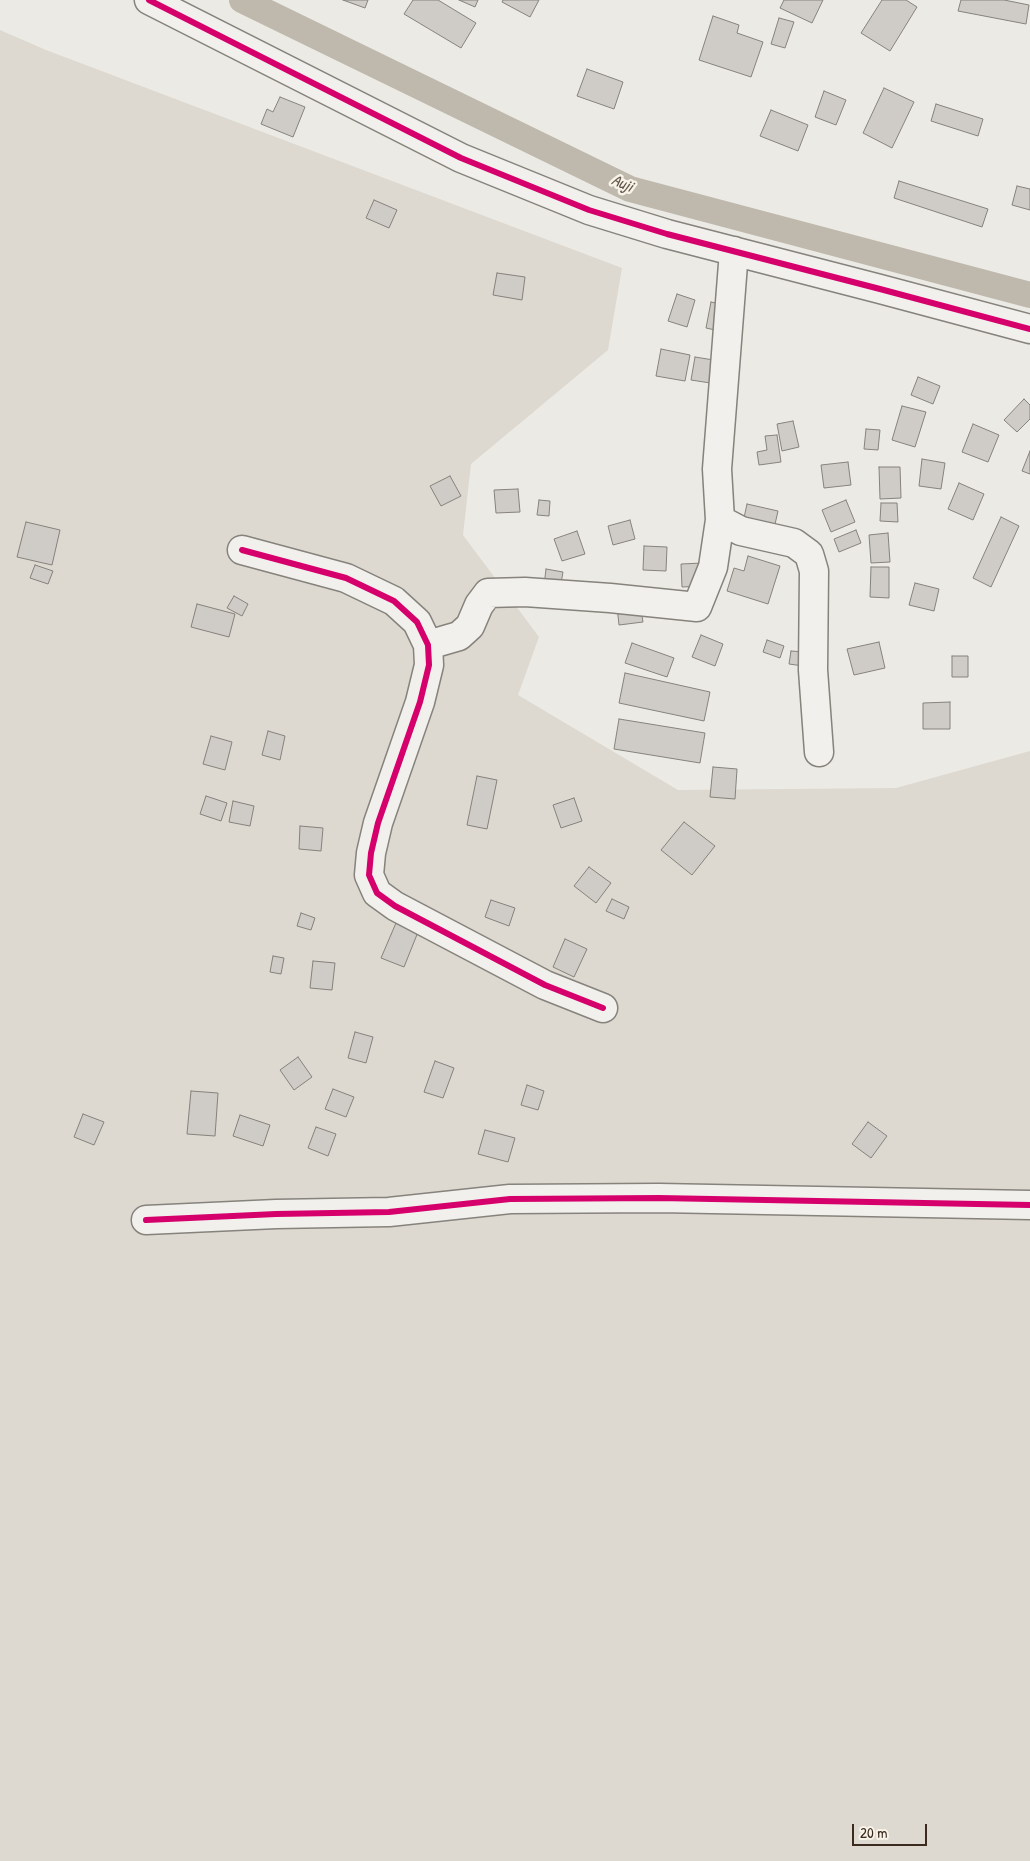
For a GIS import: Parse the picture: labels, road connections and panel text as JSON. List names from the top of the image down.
{
  "water": ["Auji"],
  "scale_bar": "20 m"
}
